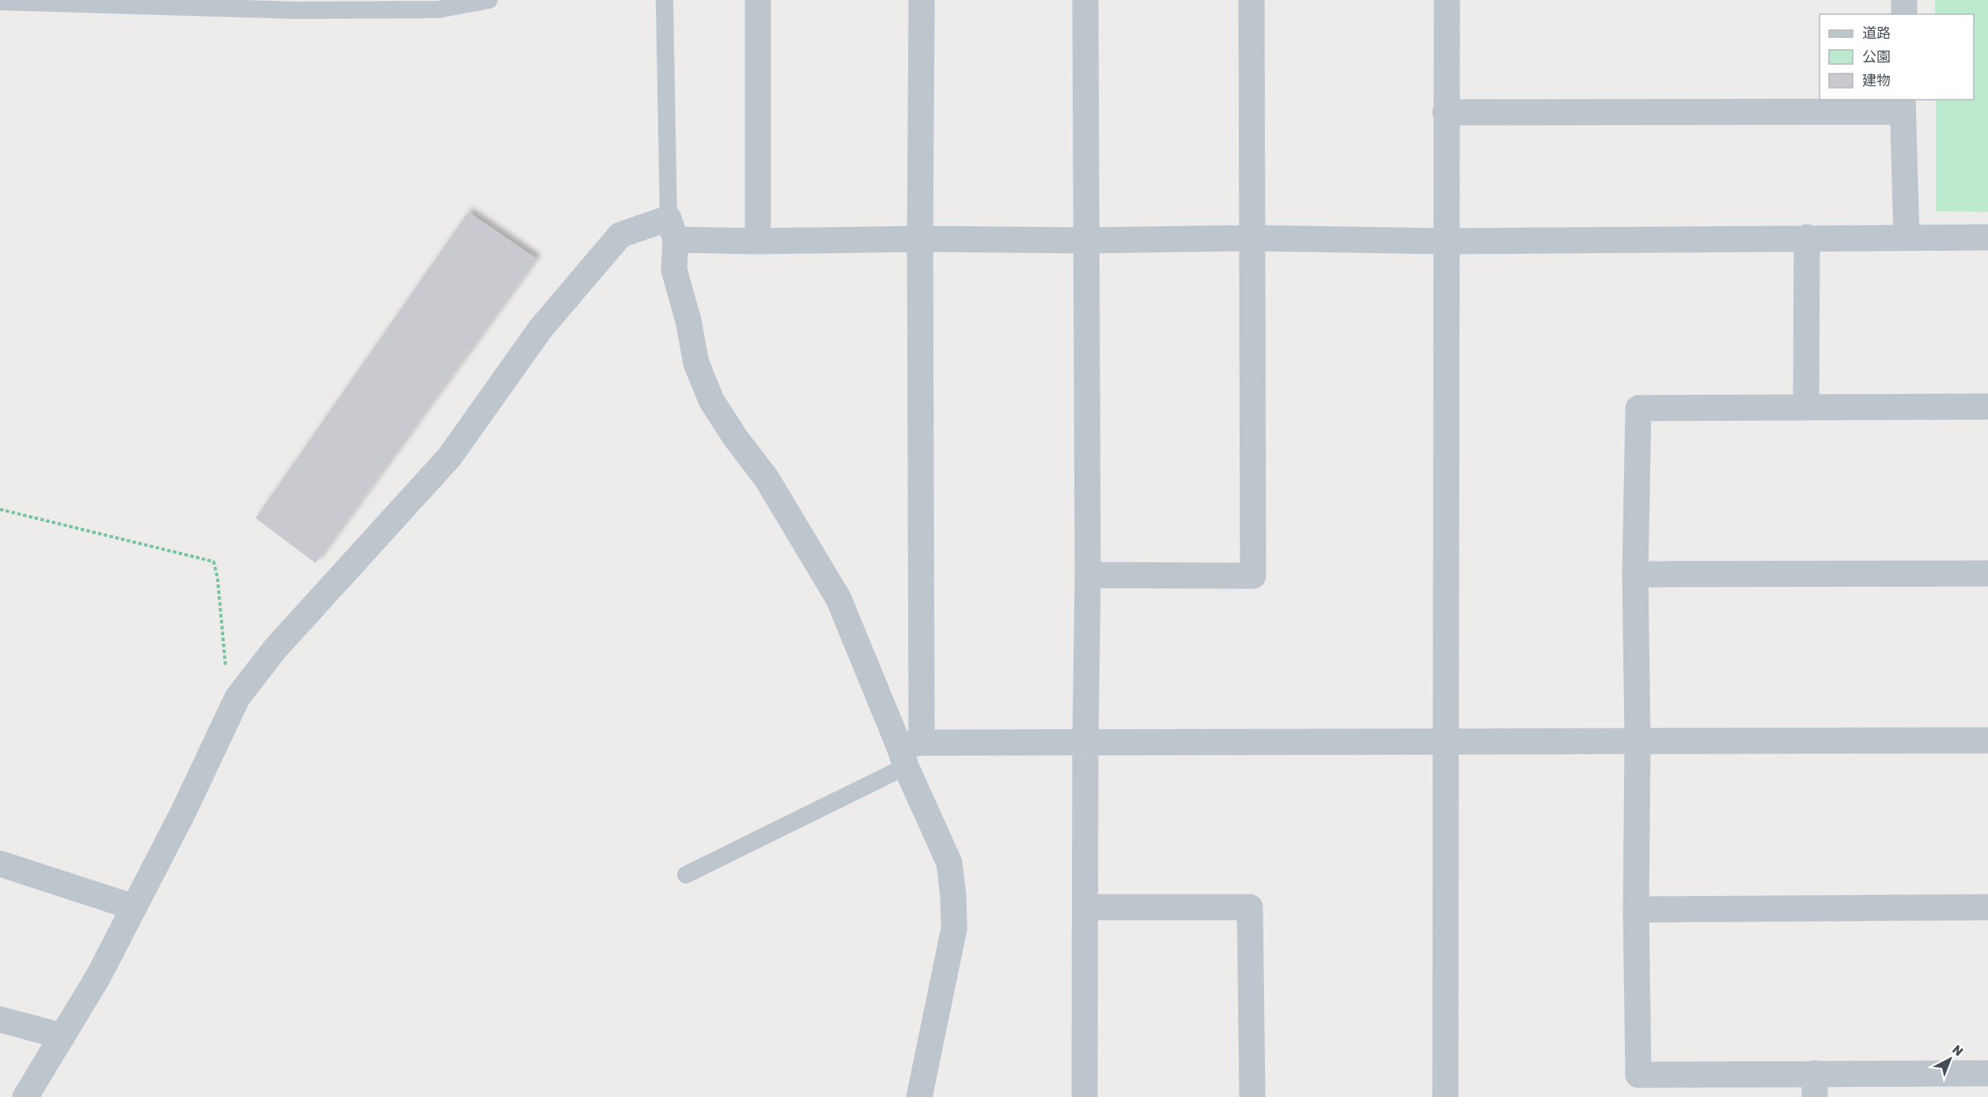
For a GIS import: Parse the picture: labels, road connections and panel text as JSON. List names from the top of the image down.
{
  "legend": ["道路", "公園", "建物"],
  "north": "top right"
}
